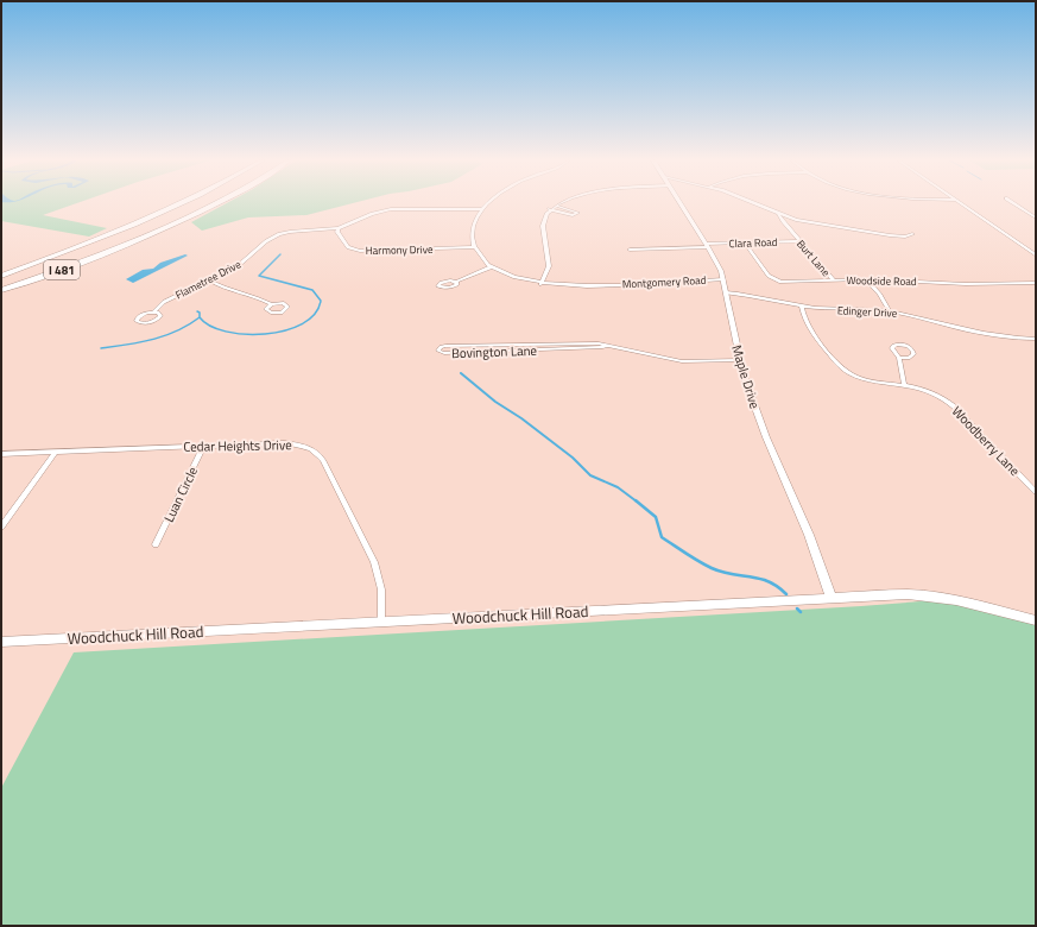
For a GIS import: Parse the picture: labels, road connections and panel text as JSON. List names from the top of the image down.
{
  "streets": {
    "highway": ["I 481"],
    "street": [
      "Clara Road",
      "Harmony Drive",
      "Burt Lane",
      "Flametree Drive",
      "Woodside Road",
      "Montgomery Road",
      "Edinger Drive",
      "Bovington Lane",
      "Maple Drive",
      "Woodberry Lane",
      "Cedar Heights Drive",
      "Luan Circle",
      "Woodchuck Hill Road"
    ]
  },
  "crossings": [
    ["Clara Road", "Burt Lane"],
    ["Clara Road", "Woodside Road"],
    ["Clara Road", "Maple Drive"],
    ["Harmony Drive", "Flametree Drive"],
    ["Burt Lane", "Woodside Road"],
    ["Montgomery Road", "Maple Drive"],
    ["Edinger Drive", "Maple Drive"],
    ["Edinger Drive", "Woodberry Lane"],
    ["Bovington Lane", "Maple Drive"],
    ["Maple Drive", "Woodchuck Hill Road"],
    ["Cedar Heights Drive", "Luan Circle"],
    ["Cedar Heights Drive", "Woodchuck Hill Road"]
  ]
}
